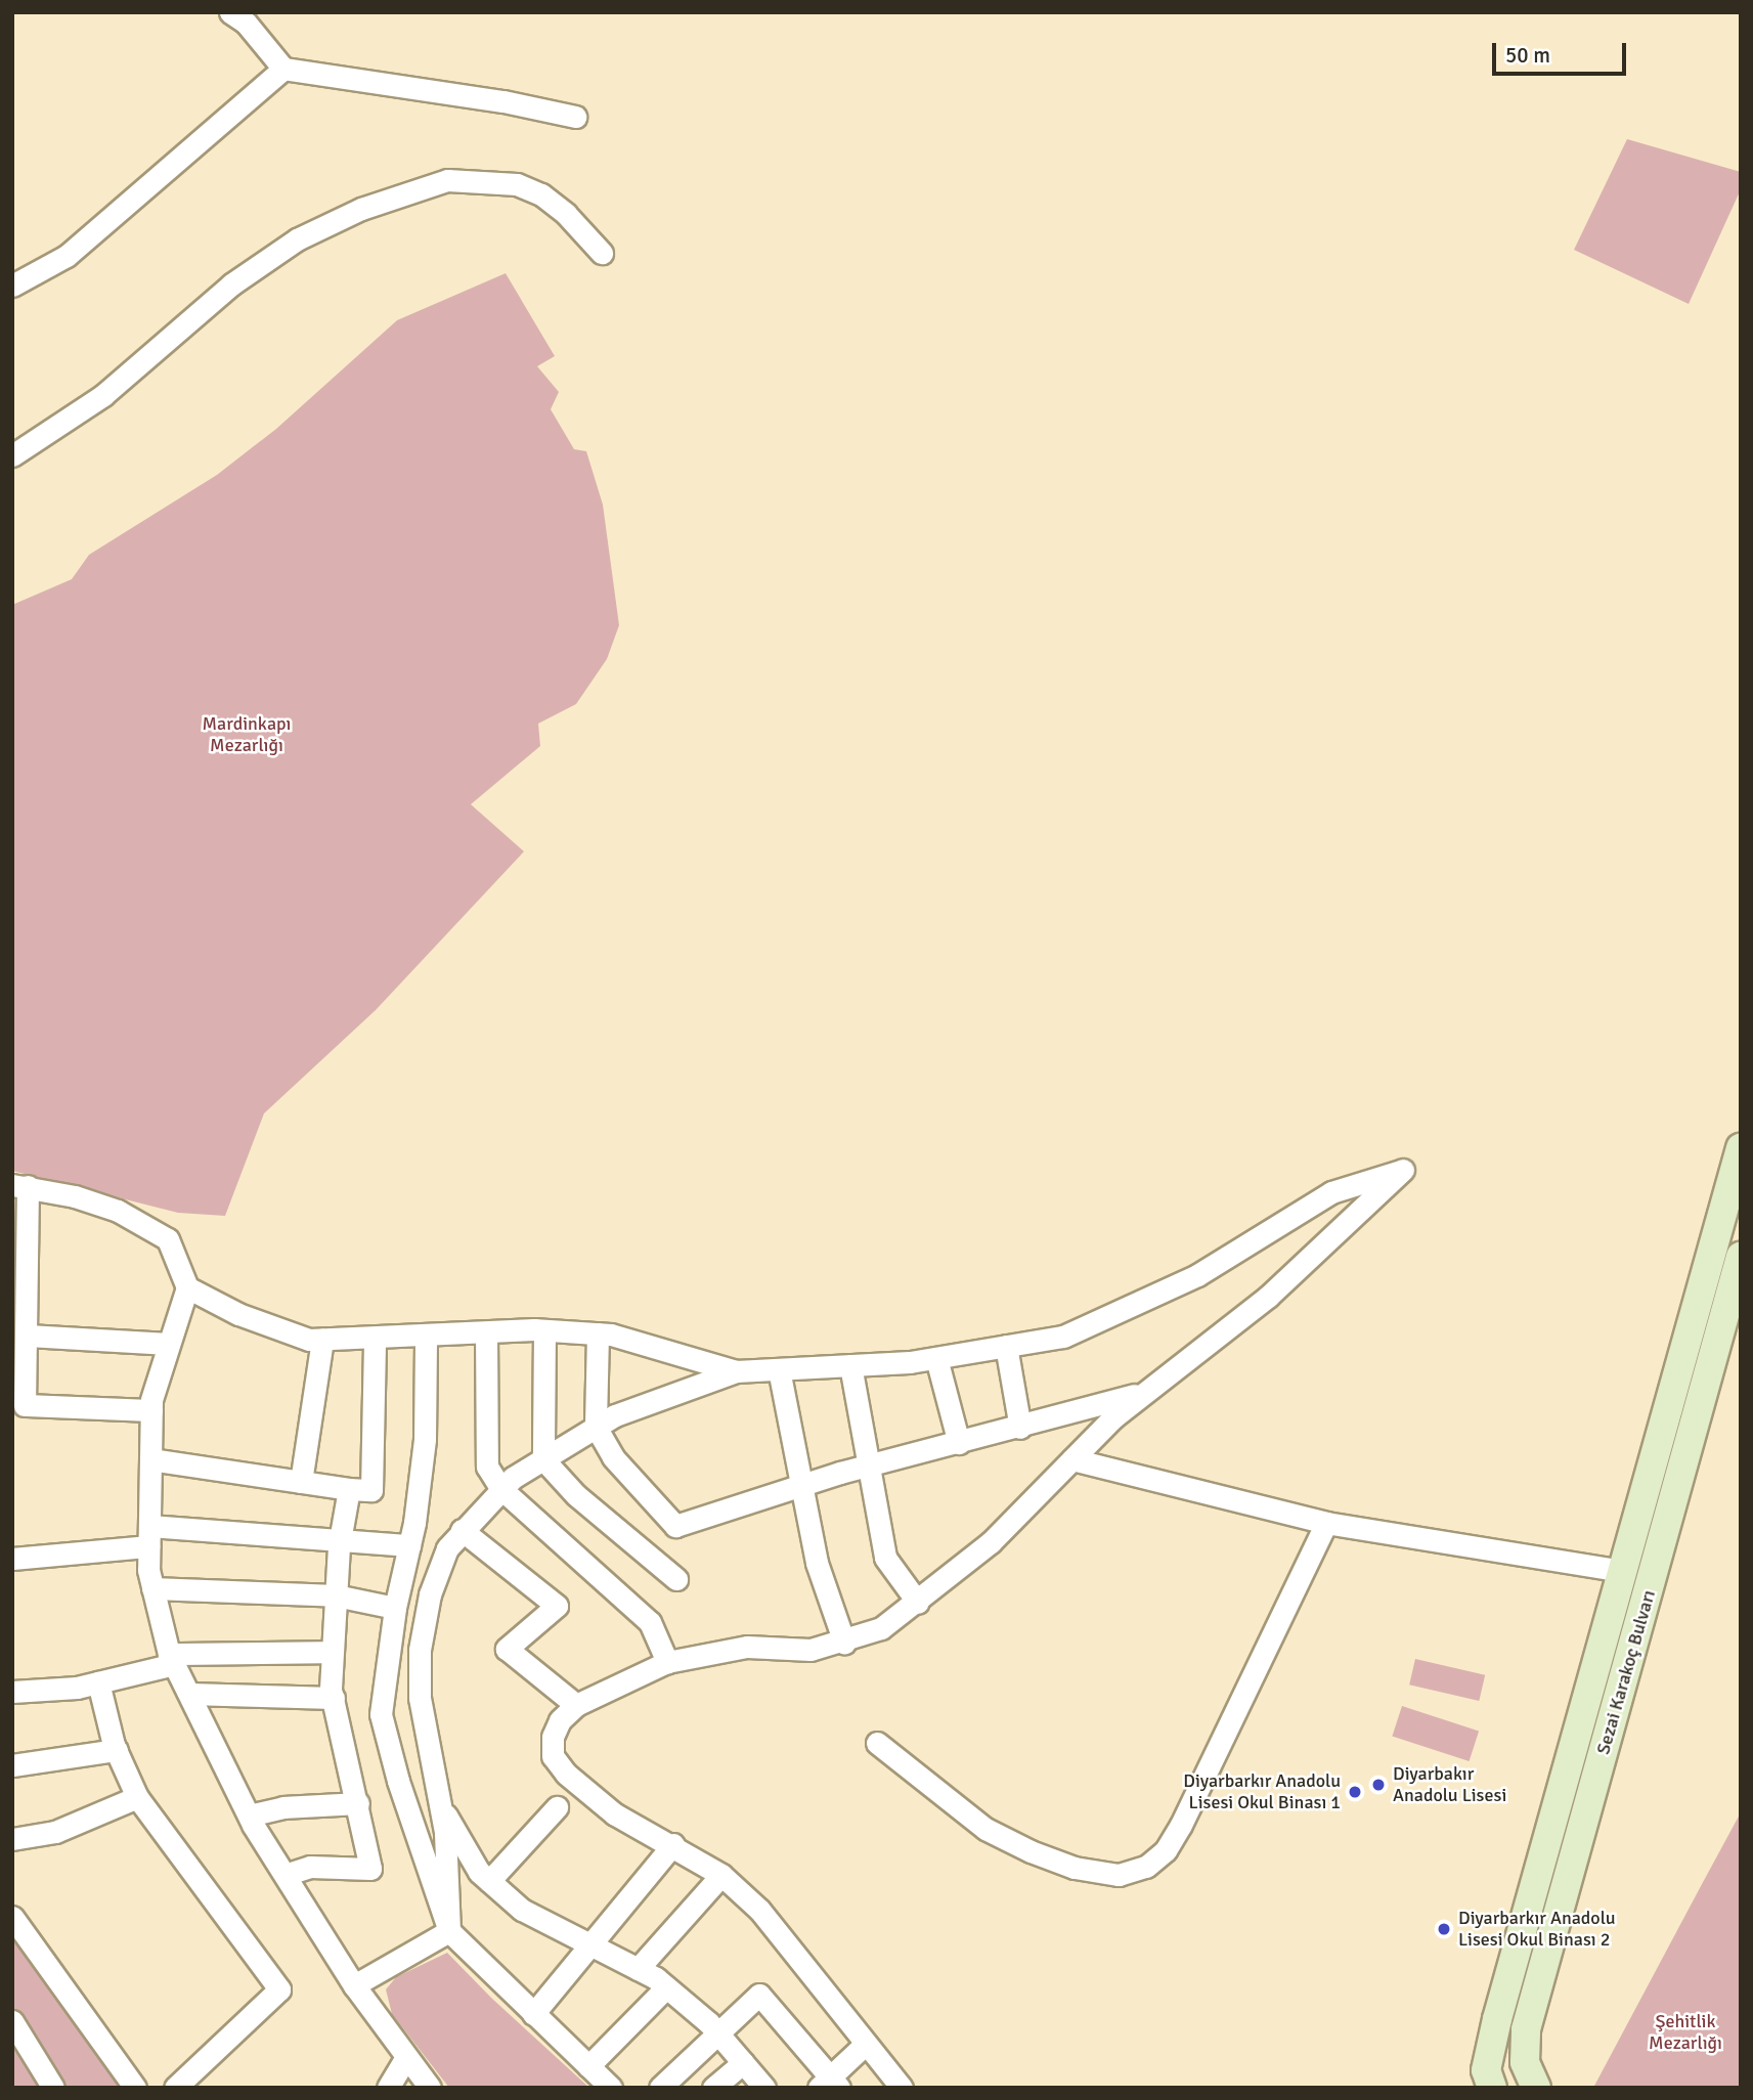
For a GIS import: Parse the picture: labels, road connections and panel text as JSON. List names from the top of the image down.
{
  "streets": {
    "street": ["Sezai Karakoç Bulvarı"]
  },
  "parks": ["Mardinkapı Mezarlığı", "Şehitlik Mezarlığı"],
  "places": ["Diyarbakır Anadolu Lisesi", "Diyarbarkır Anadolu Lisesi Okul Binası 1", "Diyarbarkır Anadolu Lisesi Okul Binası 2"],
  "scale_bar": "50 m"
}
